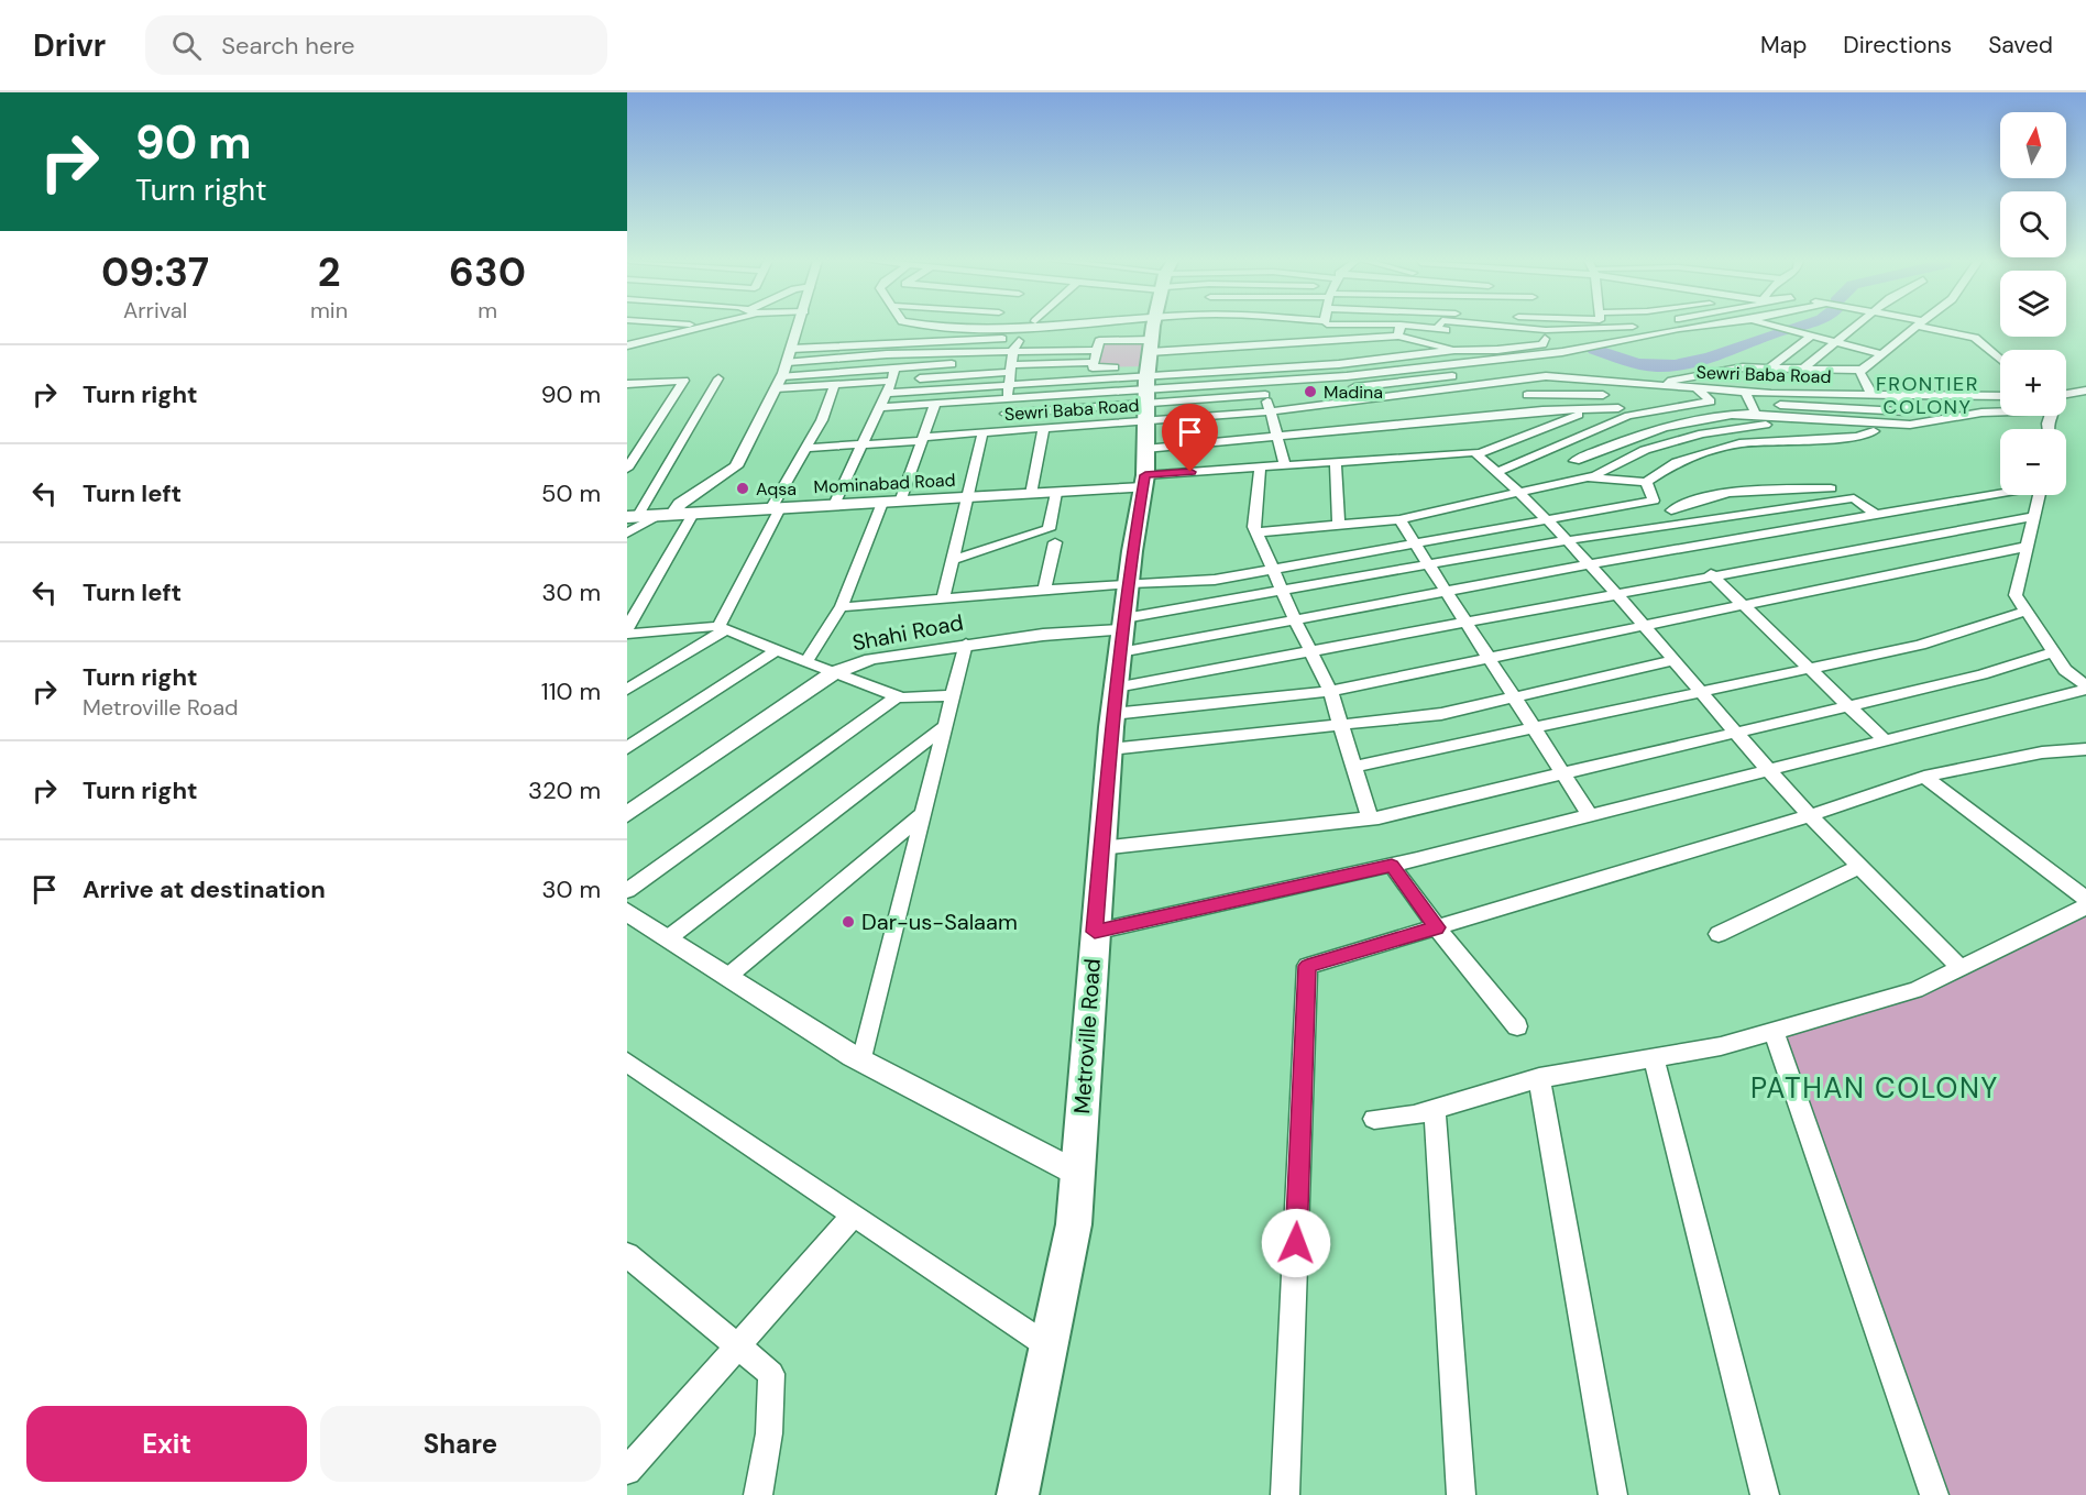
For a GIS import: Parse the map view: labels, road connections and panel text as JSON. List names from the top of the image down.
{
  "streets": {
    "main road": ["Mominabad Road", "Metroville Road"],
    "street": ["Sewri Baba Road", "Shahi Road"]
  },
  "crossings": [
    ["Sewri Baba Road", "Mominabad Road"],
    ["Sewri Baba Road", "Metroville Road"],
    ["Mominabad Road", "Metroville Road"],
    ["Shahi Road", "Metroville Road"]
  ],
  "districts": ["FRONTIER COLONY", "PATHAN COLONY"],
  "places": ["Madina", "Aqsa", "Dar-us-Salaam"],
  "north": "top",
  "page": {
    "header": "Drivr",
    "search": "Search here",
    "nav": ["Map", "Directions", "Saved"],
    "turn": ["90 m", "Turn right"],
    "map_buttons": ["+", "−"],
    "eta": [
      "09:37",
      "Arrival",
      "2",
      "min",
      "630",
      "m"
    ],
    "list": [
      {
        "name": "Turn right",
        "value": "90 m"
      },
      {
        "name": "Turn left",
        "value": "50 m"
      },
      {
        "name": "Turn left",
        "value": "30 m"
      },
      {
        "name": "Turn right",
        "note": "Metroville Road",
        "value": "110 m"
      },
      {
        "name": "Turn right",
        "value": "320 m"
      },
      {
        "name": "Arrive at destination",
        "value": "30 m"
      }
    ],
    "buttons": ["Exit", "Share"]
  }
}
